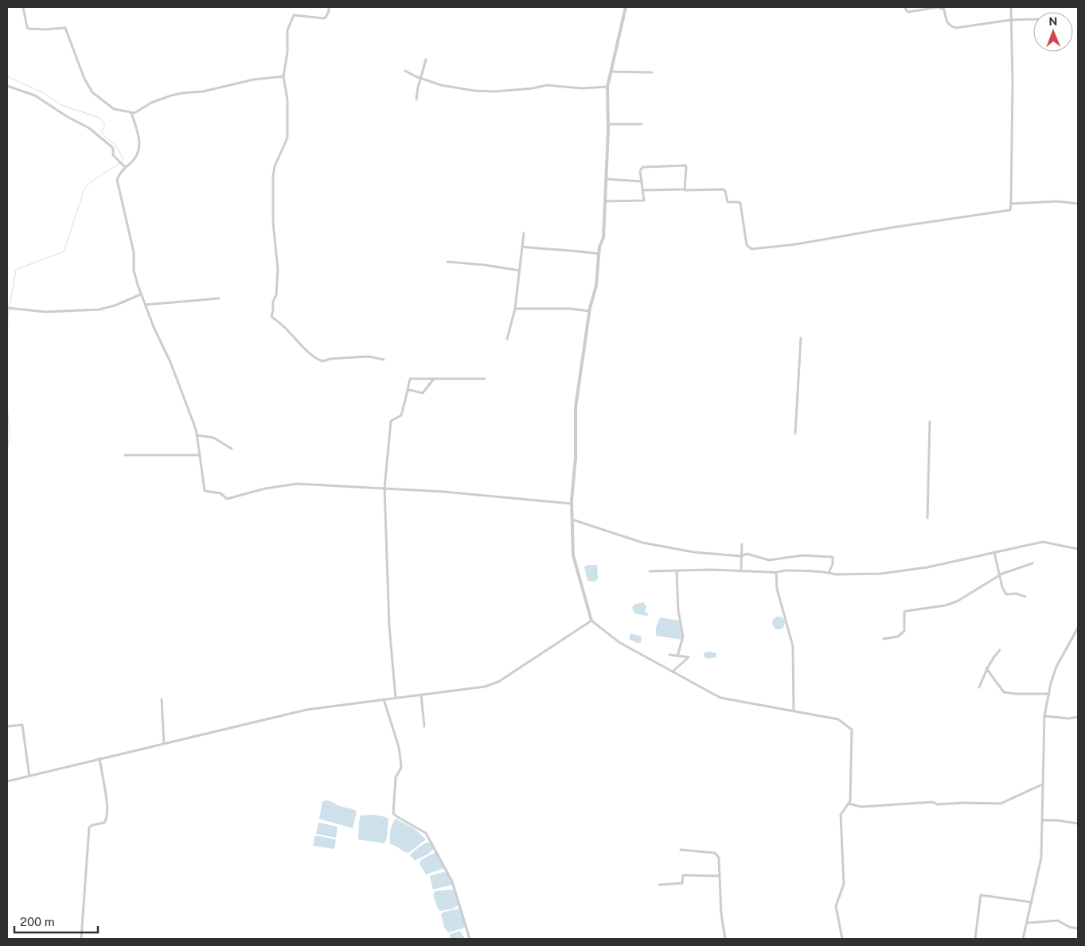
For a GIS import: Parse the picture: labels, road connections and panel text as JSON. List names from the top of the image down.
{
  "scale_bar": "200 m",
  "north": "top"
}
